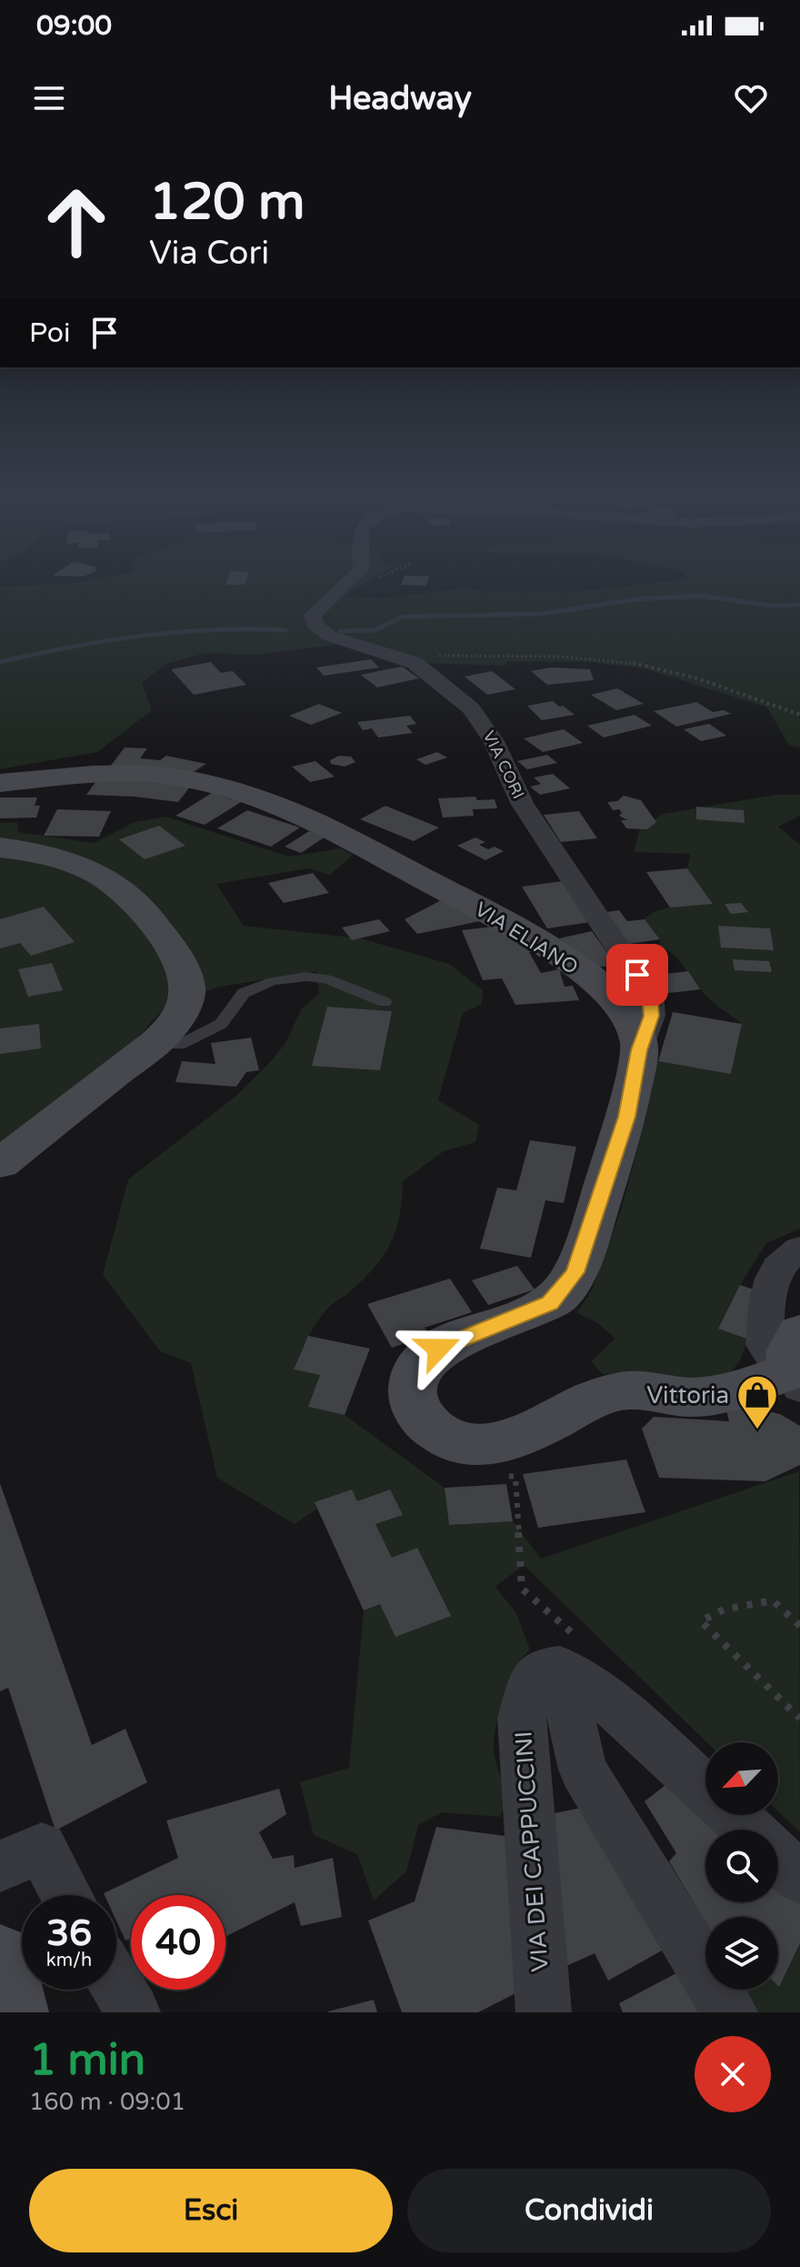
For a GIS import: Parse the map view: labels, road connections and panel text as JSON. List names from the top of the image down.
{
  "streets": {
    "street": ["VIA CORI", "VIA ELIANO", "VIA DEI CAPPUCCINI"]
  },
  "crossings": [
    ["VIA CORI", "VIA ELIANO"]
  ],
  "places": {
    "shop": ["Vittoria"]
  },
  "north": "bottom left",
  "page": {
    "status": "09:00",
    "header": "Headway",
    "turn": ["120 m", "Via Cori"],
    "then": "Poi",
    "speed": "36 km/h",
    "limit": "40",
    "heading": ["1 min", "160 m · 09:01"],
    "buttons": ["Esci", "Condividi"]
  }
}
